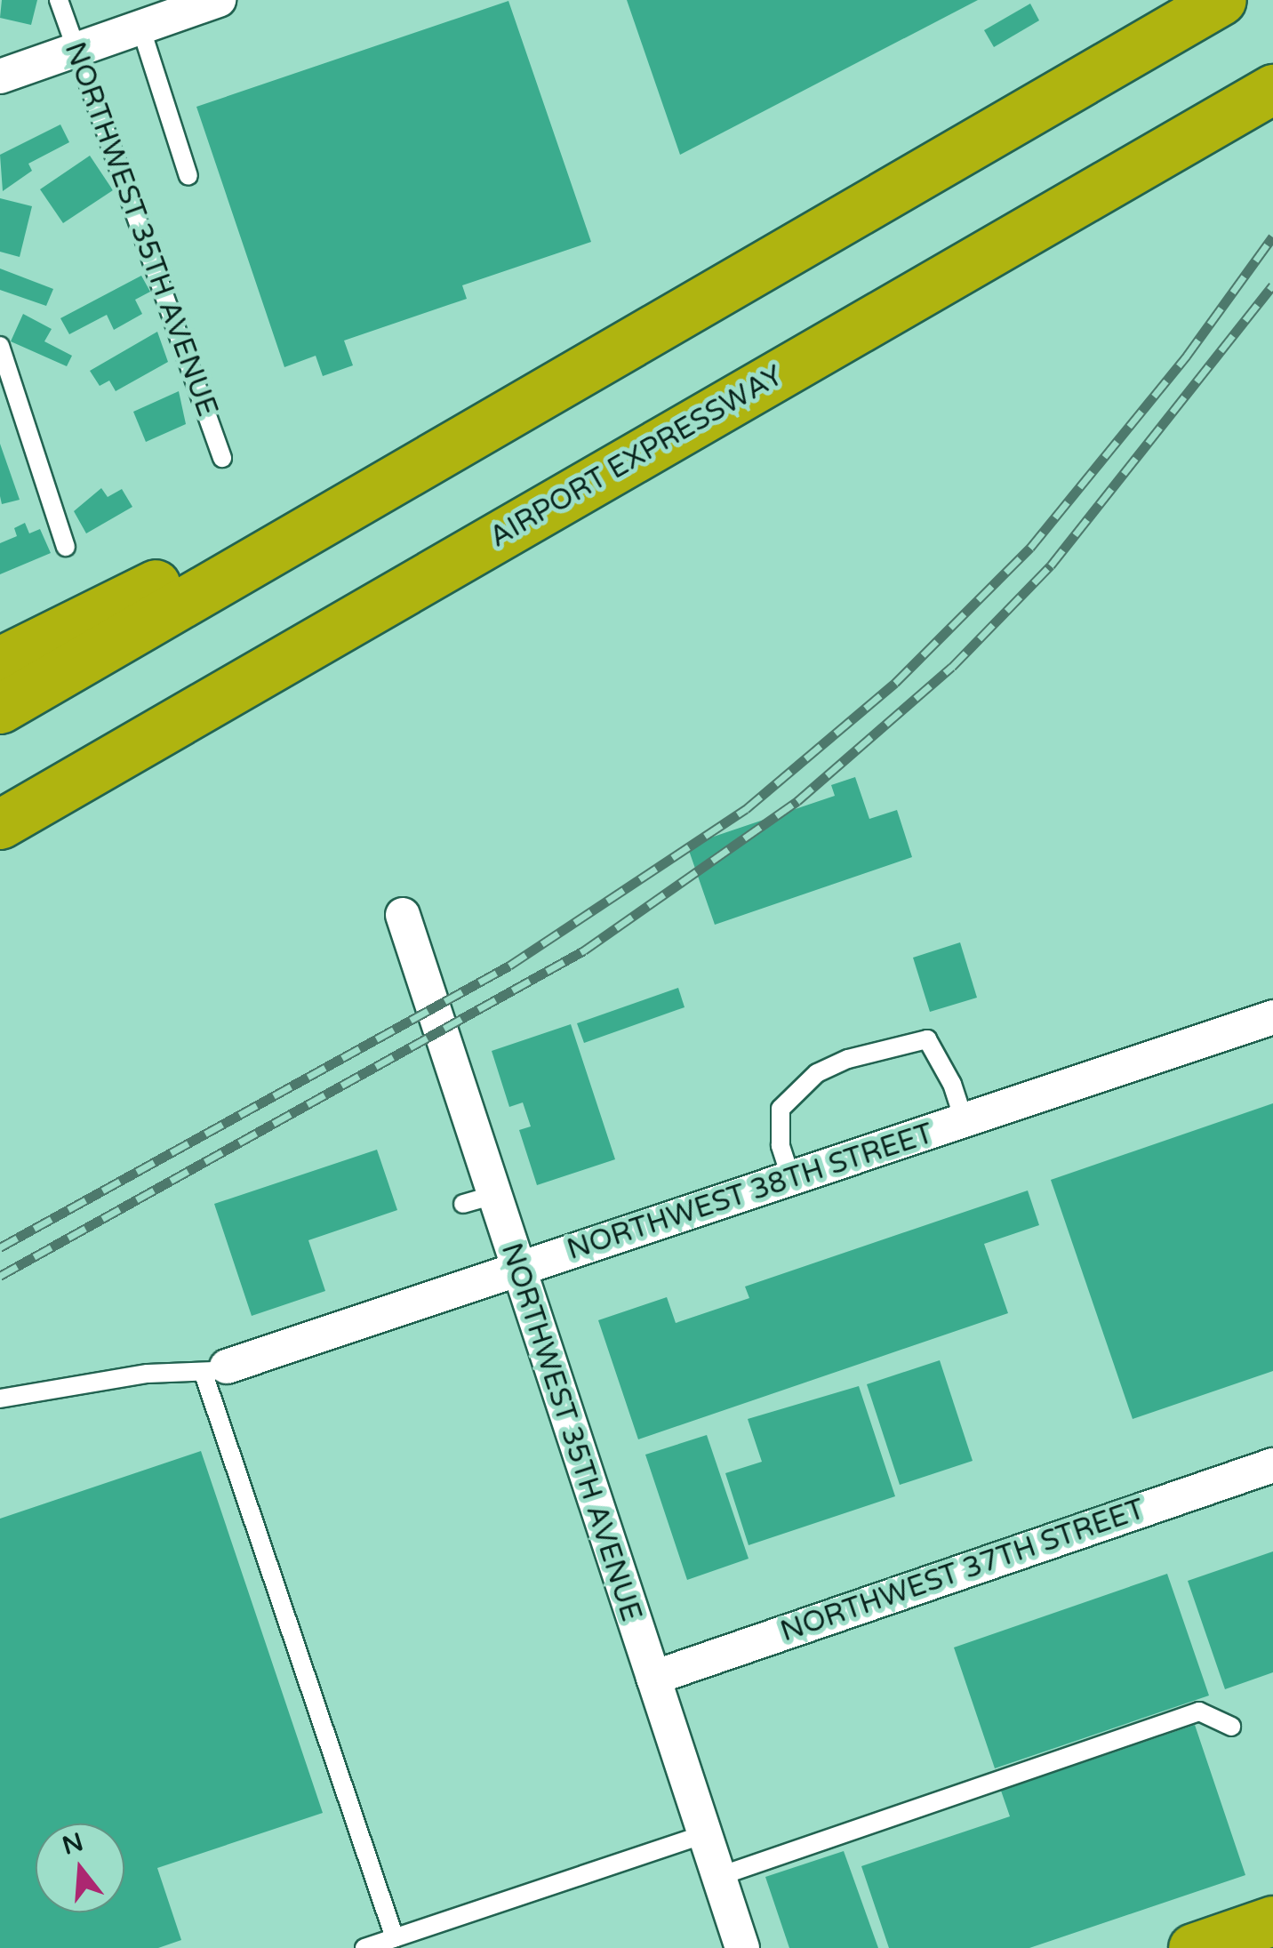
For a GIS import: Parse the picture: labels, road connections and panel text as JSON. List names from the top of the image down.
{
  "streets": {
    "highway": ["AIRPORT EXPRESSWAY"],
    "street": ["NORTHWEST 35TH AVENUE", "NORTHWEST 38TH STREET", "NORTHWEST 37TH STREET"]
  },
  "crossings": [
    ["NORTHWEST 35TH AVENUE", "NORTHWEST 38TH STREET"],
    ["NORTHWEST 35TH AVENUE", "NORTHWEST 37TH STREET"]
  ],
  "north": "top"
}
